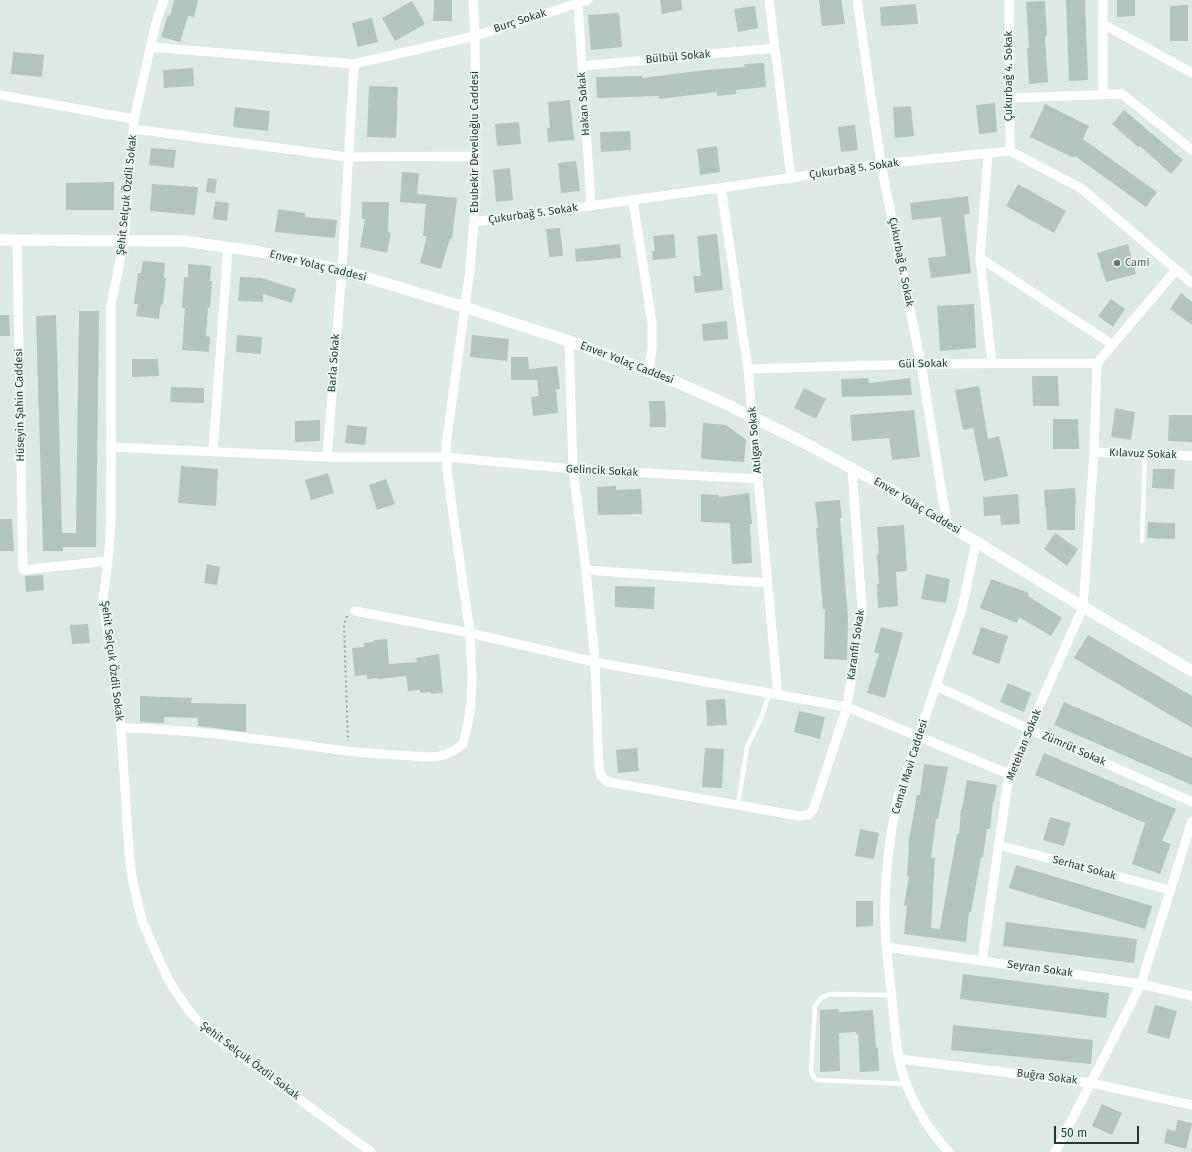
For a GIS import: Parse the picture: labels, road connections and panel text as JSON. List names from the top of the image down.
{
  "streets": {
    "street": [
      "Burç Sokak",
      "Bülbül Sokak",
      "Çukurbağ 4. Sokak",
      "Hakan Sokak",
      "Ebubekir Develioğlu Caddesi",
      "Çukurbağ 5. Sokak",
      "Şehit Selçuk Özdil Sokak",
      "Çukurbağ 6. Sokak",
      "Enver Yolaç Caddesi",
      "Barla Sokak",
      "Gül Sokak",
      "Hüseyin Şahin Caddesi",
      "Atılgan Sokak",
      "Kılavuz Sokak",
      "Gelincik Sokak",
      "Karanfil Sokak",
      "Metehan Sokak",
      "Zümrüt Sokak",
      "Cemal Mavi Caddesi",
      "Serhat Sokak",
      "Seyran Sokak",
      "Buğra Sokak"
    ]
  },
  "crossings": [
    ["Burç Sokak", "Hakan Sokak"],
    ["Burç Sokak", "Ebubekir Develioğlu Caddesi"],
    ["Burç Sokak", "Şehit Selçuk Özdil Sokak"],
    ["Burç Sokak", "Barla Sokak"],
    ["Bülbül Sokak", "Hakan Sokak"],
    ["Çukurbağ 4. Sokak", "Çukurbağ 5. Sokak"],
    ["Hakan Sokak", "Çukurbağ 5. Sokak"],
    ["Ebubekir Develioğlu Caddesi", "Çukurbağ 5. Sokak"],
    ["Ebubekir Develioğlu Caddesi", "Şehit Selçuk Özdil Sokak"],
    ["Ebubekir Develioğlu Caddesi", "Enver Yolaç Caddesi"],
    ["Ebubekir Develioğlu Caddesi", "Gelincik Sokak"],
    ["Çukurbağ 5. Sokak", "Çukurbağ 6. Sokak"],
    ["Çukurbağ 5. Sokak", "Atılgan Sokak"],
    ["Şehit Selçuk Özdil Sokak", "Enver Yolaç Caddesi"],
    ["Şehit Selçuk Özdil Sokak", "Hüseyin Şahin Caddesi"],
    ["Şehit Selçuk Özdil Sokak", "Gelincik Sokak"],
    ["Çukurbağ 6. Sokak", "Enver Yolaç Caddesi"],
    ["Çukurbağ 6. Sokak", "Gül Sokak"],
    ["Enver Yolaç Caddesi", "Barla Sokak"],
    ["Enver Yolaç Caddesi", "Hüseyin Şahin Caddesi"],
    ["Enver Yolaç Caddesi", "Atılgan Sokak"],
    ["Enver Yolaç Caddesi", "Karanfil Sokak"],
    ["Enver Yolaç Caddesi", "Metehan Sokak"],
    ["Enver Yolaç Caddesi", "Cemal Mavi Caddesi"],
    ["Barla Sokak", "Gelincik Sokak"],
    ["Gül Sokak", "Atılgan Sokak"],
    ["Gül Sokak", "Metehan Sokak"],
    ["Atılgan Sokak", "Gelincik Sokak"],
    ["Kılavuz Sokak", "Metehan Sokak"],
    ["Metehan Sokak", "Zümrüt Sokak"],
    ["Metehan Sokak", "Serhat Sokak"],
    ["Metehan Sokak", "Seyran Sokak"],
    ["Zümrüt Sokak", "Cemal Mavi Caddesi"],
    ["Cemal Mavi Caddesi", "Seyran Sokak"],
    ["Cemal Mavi Caddesi", "Buğra Sokak"]
  ],
  "places": ["Cami"],
  "scale_bar": "50 m"
}
